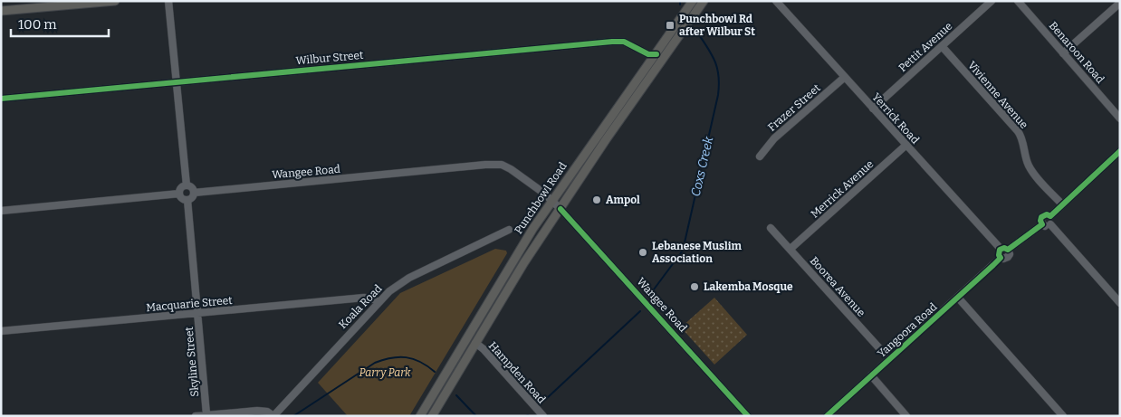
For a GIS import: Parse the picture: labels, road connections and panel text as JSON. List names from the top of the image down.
{
  "streets": {
    "main road": ["Punchbowl Road"],
    "street": [
      "Pettit Avenue",
      "Benaroon Road",
      "Wilbur Street",
      "Vivienne Avenue",
      "Frazer Street",
      "Yerrick Road",
      "Wangee Road",
      "Merrick Avenue",
      "Boorea Avenue",
      "Macquarie Street",
      "Koala Road",
      "Yangoora Road",
      "Skyline Street",
      "Hampden Road"
    ]
  },
  "crossings": [
    ["Pettit Avenue", "Vivienne Avenue"],
    ["Pettit Avenue", "Yerrick Road"],
    ["Wilbur Street", "Punchbowl Road"],
    ["Frazer Street", "Yerrick Road"],
    ["Yerrick Road", "Merrick Avenue"],
    ["Yerrick Road", "Yangoora Road"],
    ["Wangee Road", "Punchbowl Road"],
    ["Wangee Road", "Skyline Street"],
    ["Merrick Avenue", "Boorea Avenue"],
    ["Punchbowl Road", "Hampden Road"],
    ["Boorea Avenue", "Yangoora Road"],
    ["Macquarie Street", "Koala Road"],
    ["Macquarie Street", "Skyline Street"]
  ],
  "water": ["Coxs Creek"],
  "parks": ["Parry Park"],
  "places": {
    "transit": ["Punchbowl Rd after Wilbur St"],
    "other": ["Ampol", "Lebanese Muslim Association", "Lakemba Mosque"]
  },
  "scale_bar": "100 m"
}
